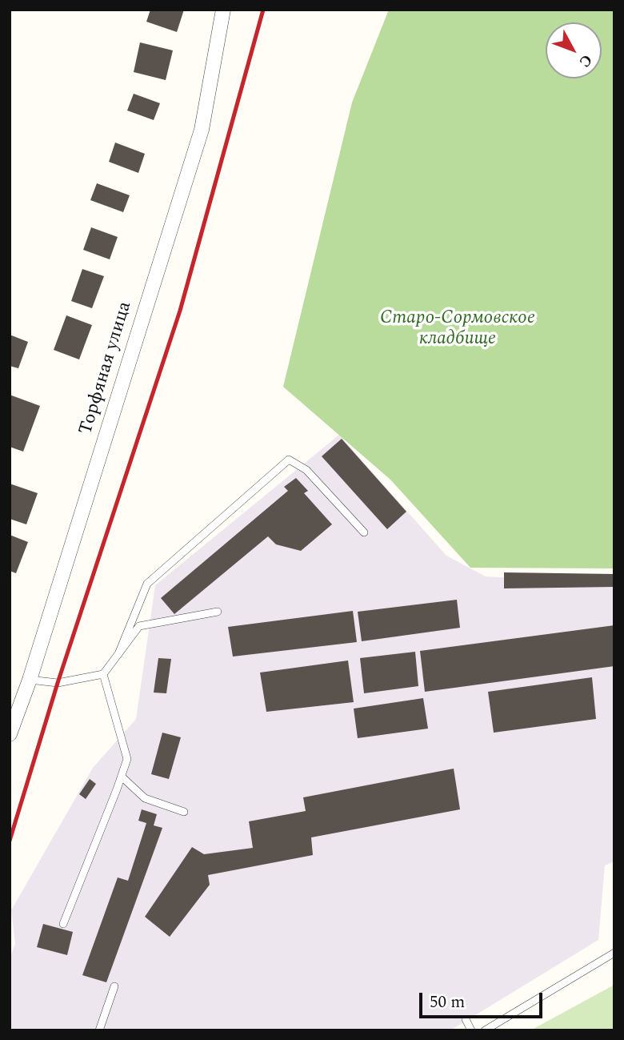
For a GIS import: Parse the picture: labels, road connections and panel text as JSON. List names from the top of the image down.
{
  "streets": {
    "street": ["Торфяная улица"]
  },
  "parks": ["Старо-Сормовское кладбище"],
  "scale_bar": "50 m",
  "north": "bottom right"
}
